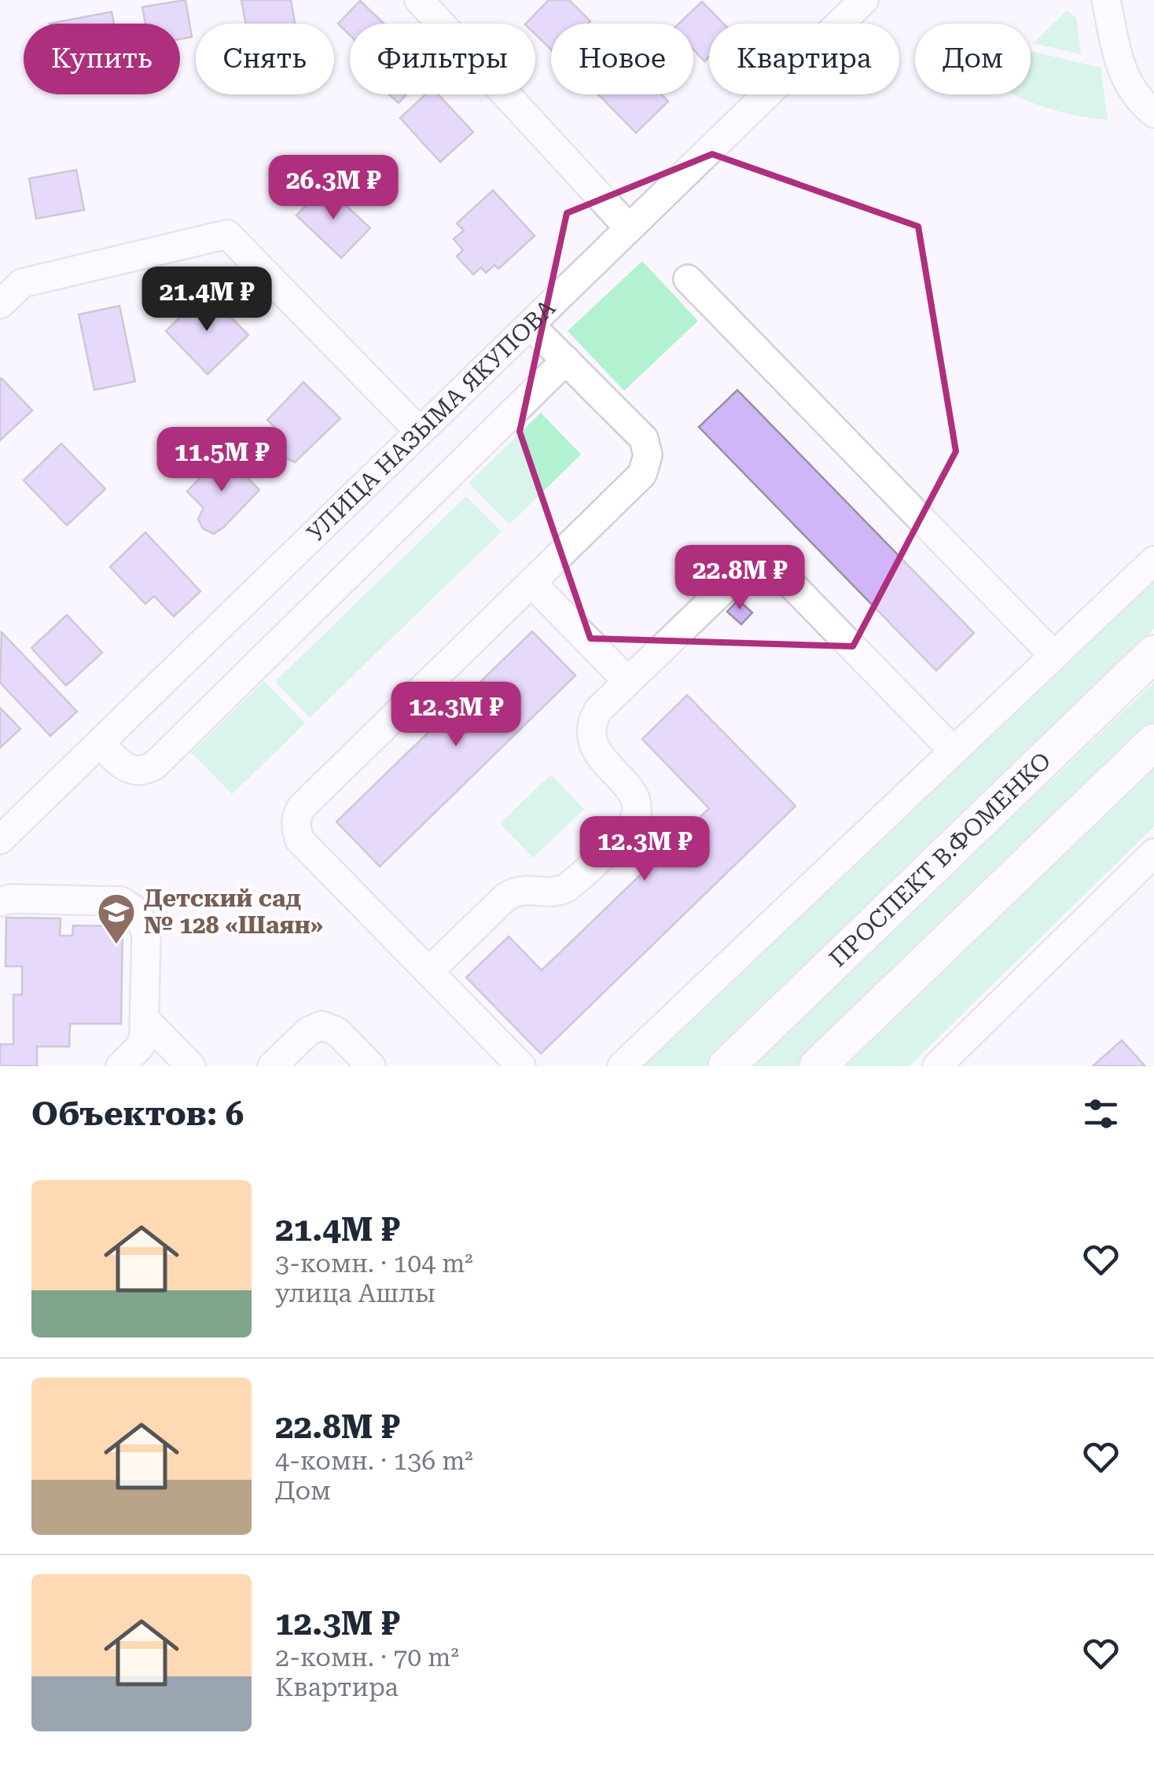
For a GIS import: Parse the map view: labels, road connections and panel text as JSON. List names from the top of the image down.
{
  "streets": {
    "main road": ["ПРОСПЕКТ В.ФОМЕНКО"],
    "street": ["УЛИЦА НАЗЫМА ЯКУПОВА"]
  },
  "places": {
    "school or university": ["Детский сад № 128 «Шаян»"]
  },
  "page": {
    "chip": [
      "Купить",
      "Снять",
      "Фильтры",
      "Новое",
      "Квартира",
      "Дом"
    ],
    "price": [
      "26.3M ₽",
      "21.4M ₽",
      "11.5M ₽",
      "22.8M ₽",
      "12.3M ₽",
      "12.3M ₽"
    ],
    "heading": "Объектов: 6",
    "list": [
      {
        "name": "21.4M ₽",
        "note": "3-комн. · 104 m² · улица Ашлы"
      },
      {
        "name": "22.8M ₽",
        "note": "4-комн. · 136 m² · Дом"
      },
      {
        "name": "12.3M ₽",
        "note": "2-комн. · 70 m² · Квартира"
      }
    ]
  }
}
